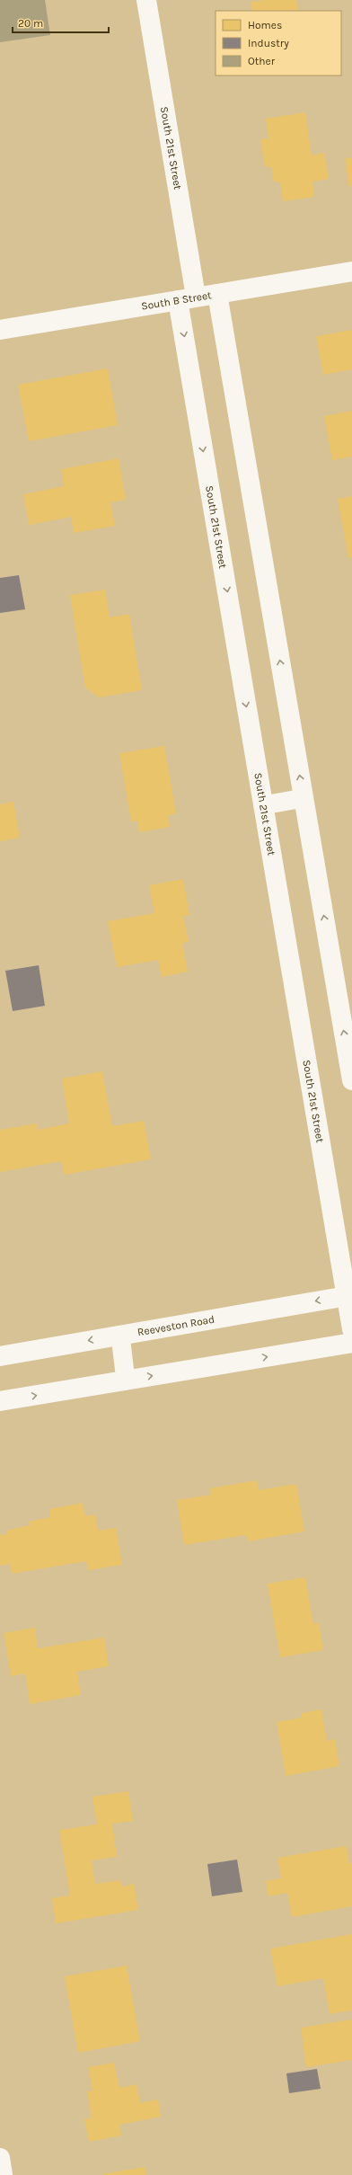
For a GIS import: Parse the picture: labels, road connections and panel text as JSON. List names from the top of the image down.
{
  "streets": {
    "street": ["South 21st Street", "South B Street", "Reeveston Road"]
  },
  "crossings": [
    ["South 21st Street", "South B Street"],
    ["South 21st Street", "Reeveston Road"]
  ],
  "legend": ["Homes", "Industry", "Other"],
  "scale_bar": "20 m"
}
